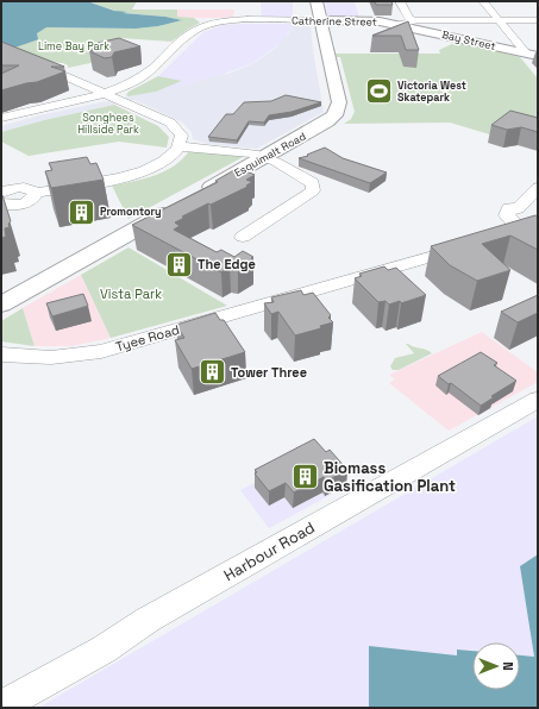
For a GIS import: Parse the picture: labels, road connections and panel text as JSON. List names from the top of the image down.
{
  "streets": {
    "main road": ["Catherine Street", "Bay Street", "Esquimalt Road"],
    "street": ["Tyee Road", "Harbour Road"]
  },
  "crossings": [
    ["Catherine Street", "Bay Street"],
    ["Catherine Street", "Esquimalt Road"]
  ],
  "parks": ["Lime Bay Park", "Songhees Hillside Park", "Vista Park"],
  "places": {
    "sports": ["Victoria West Skatepark"],
    "building": [
      "Promontory",
      "The Edge",
      "Tower Three",
      "Biomass Gasification Plant"
    ]
  },
  "north": "right"
}
